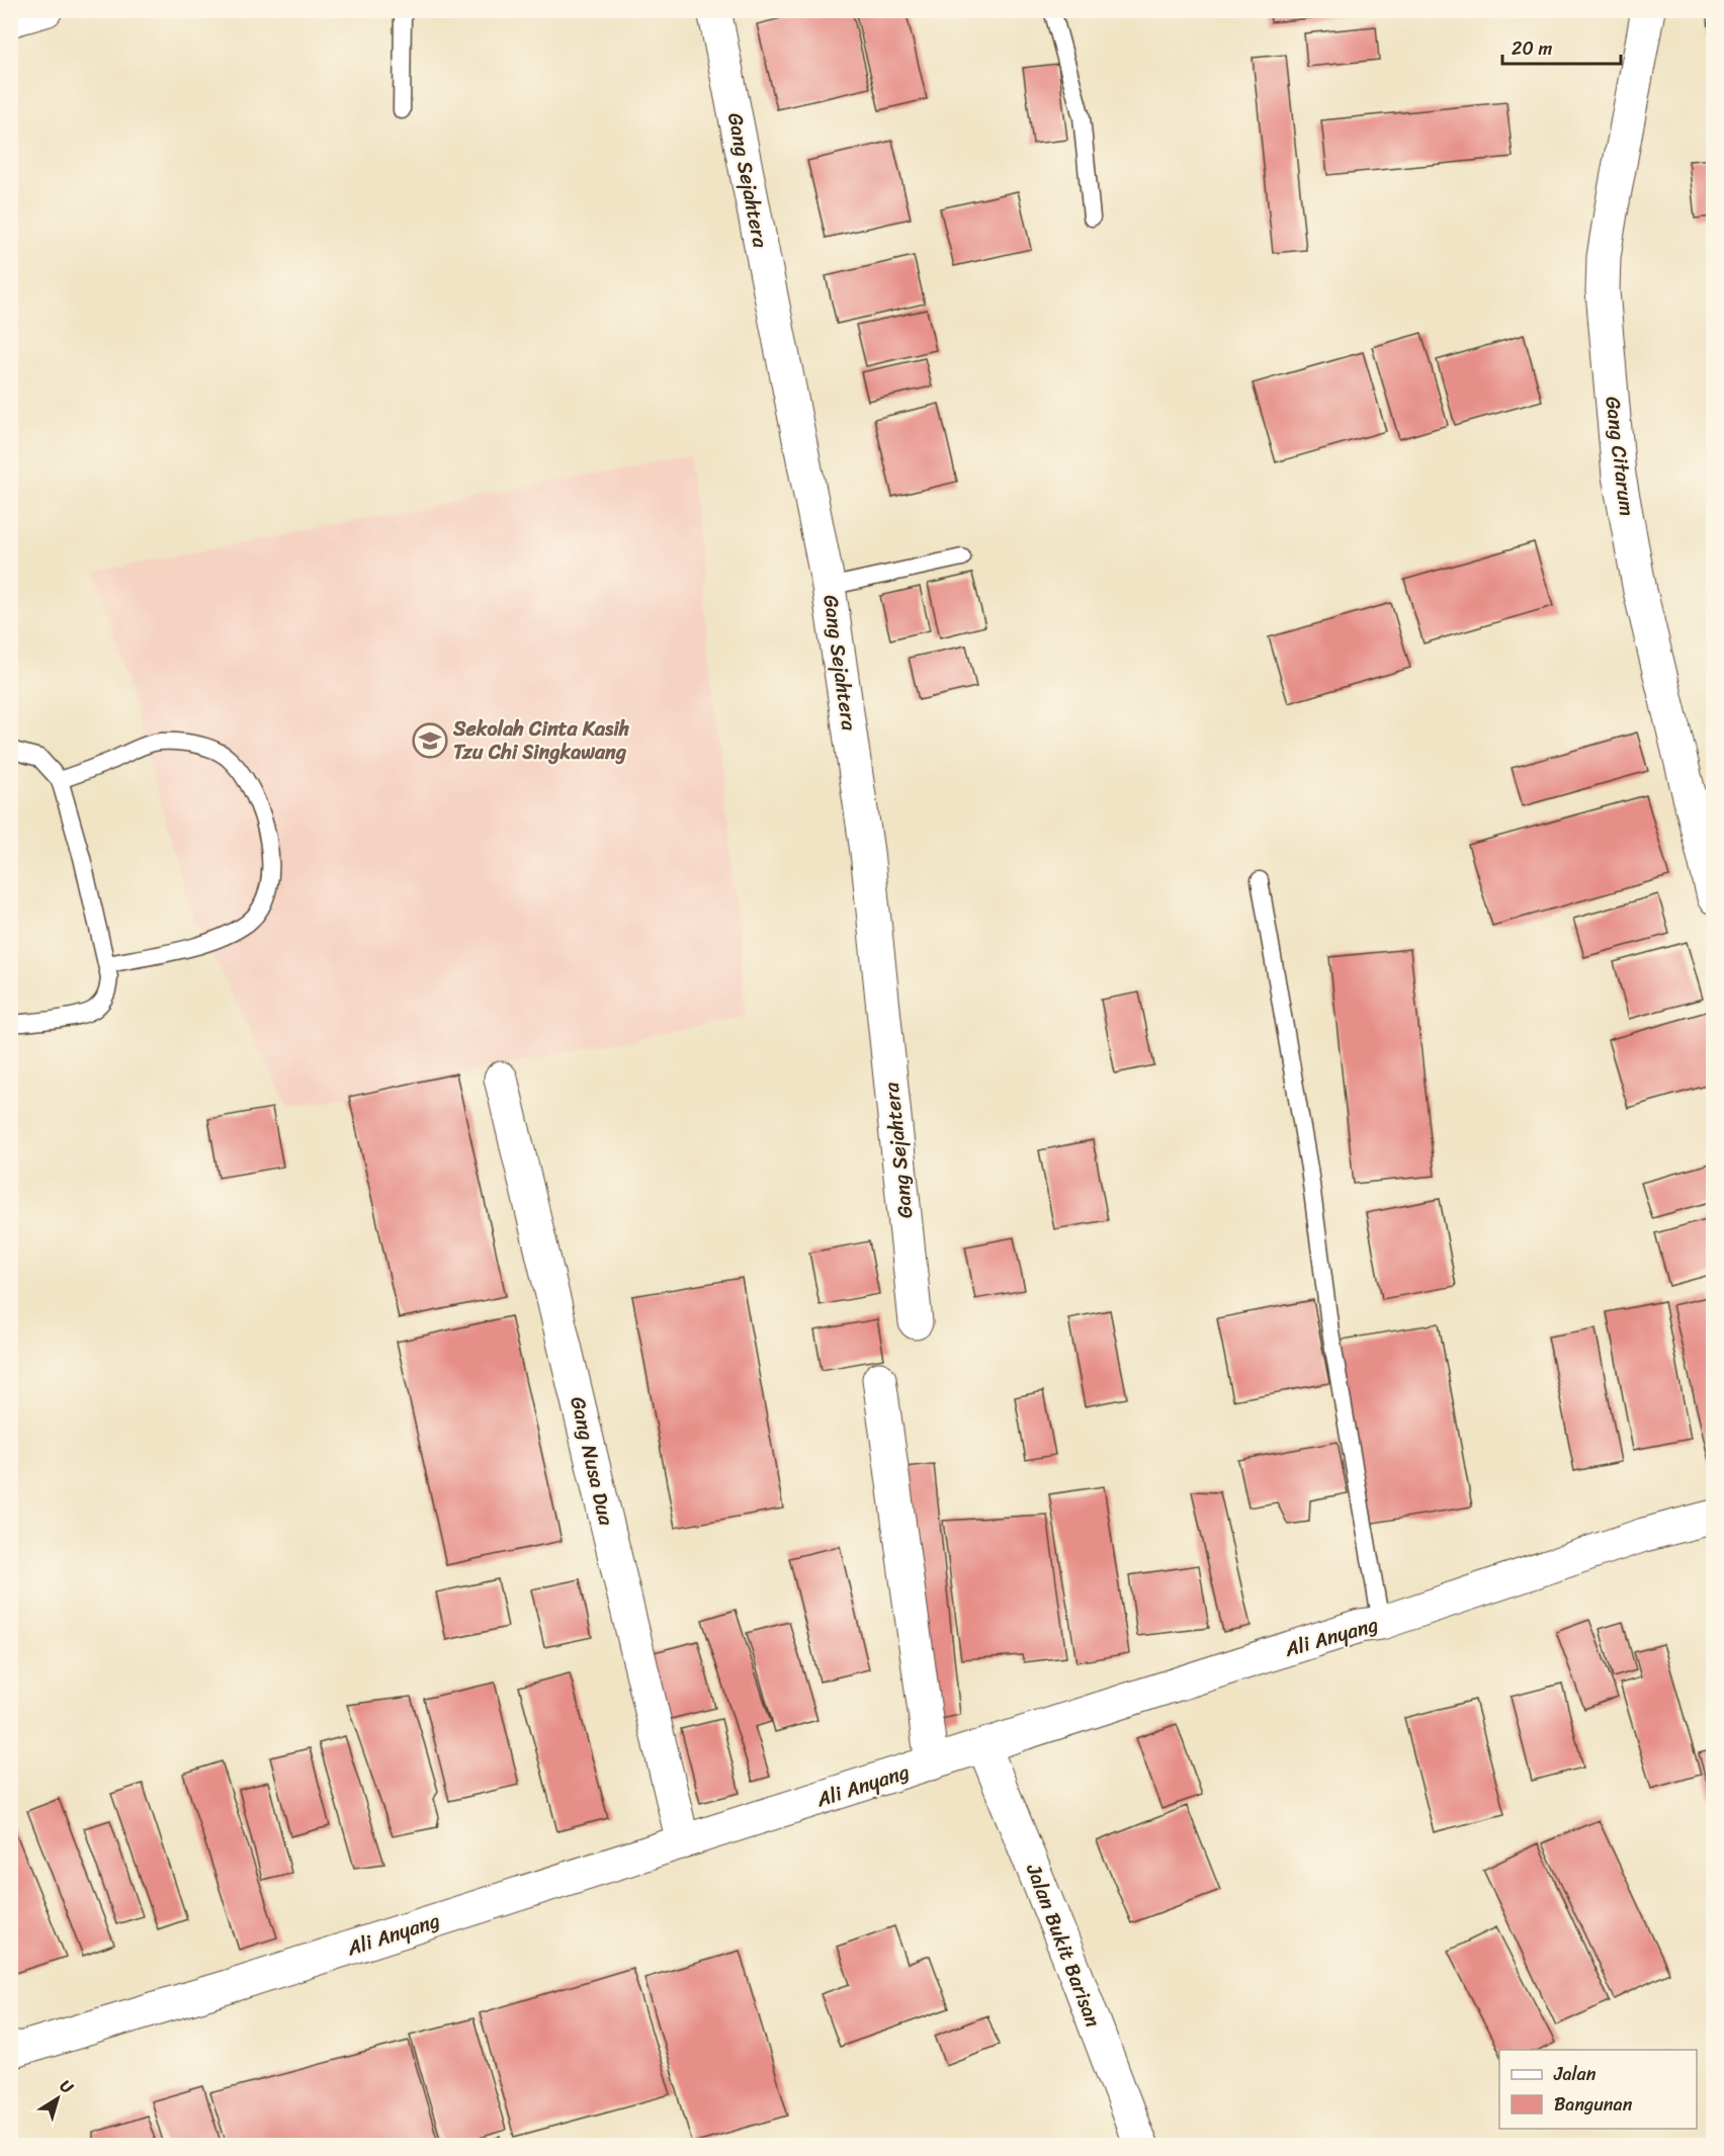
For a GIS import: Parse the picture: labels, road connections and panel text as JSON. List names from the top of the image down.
{
  "streets": {
    "main road": [
      "Gang Sejahtera",
      "Gang Citarum",
      "Gang Nusa Dua",
      "Ali Anyang",
      "Jalan Bukit Barisan"
    ]
  },
  "crossings": [
    ["Gang Nusa Dua", "Ali Anyang"],
    ["Ali Anyang", "Jalan Bukit Barisan"]
  ],
  "places": {
    "school or university": ["Sekolah Cinta Kasih Tzu Chi Singkawang"]
  },
  "legend": ["Jalan", "Bangunan"],
  "scale_bar": "20 m",
  "north": "top right"
}
